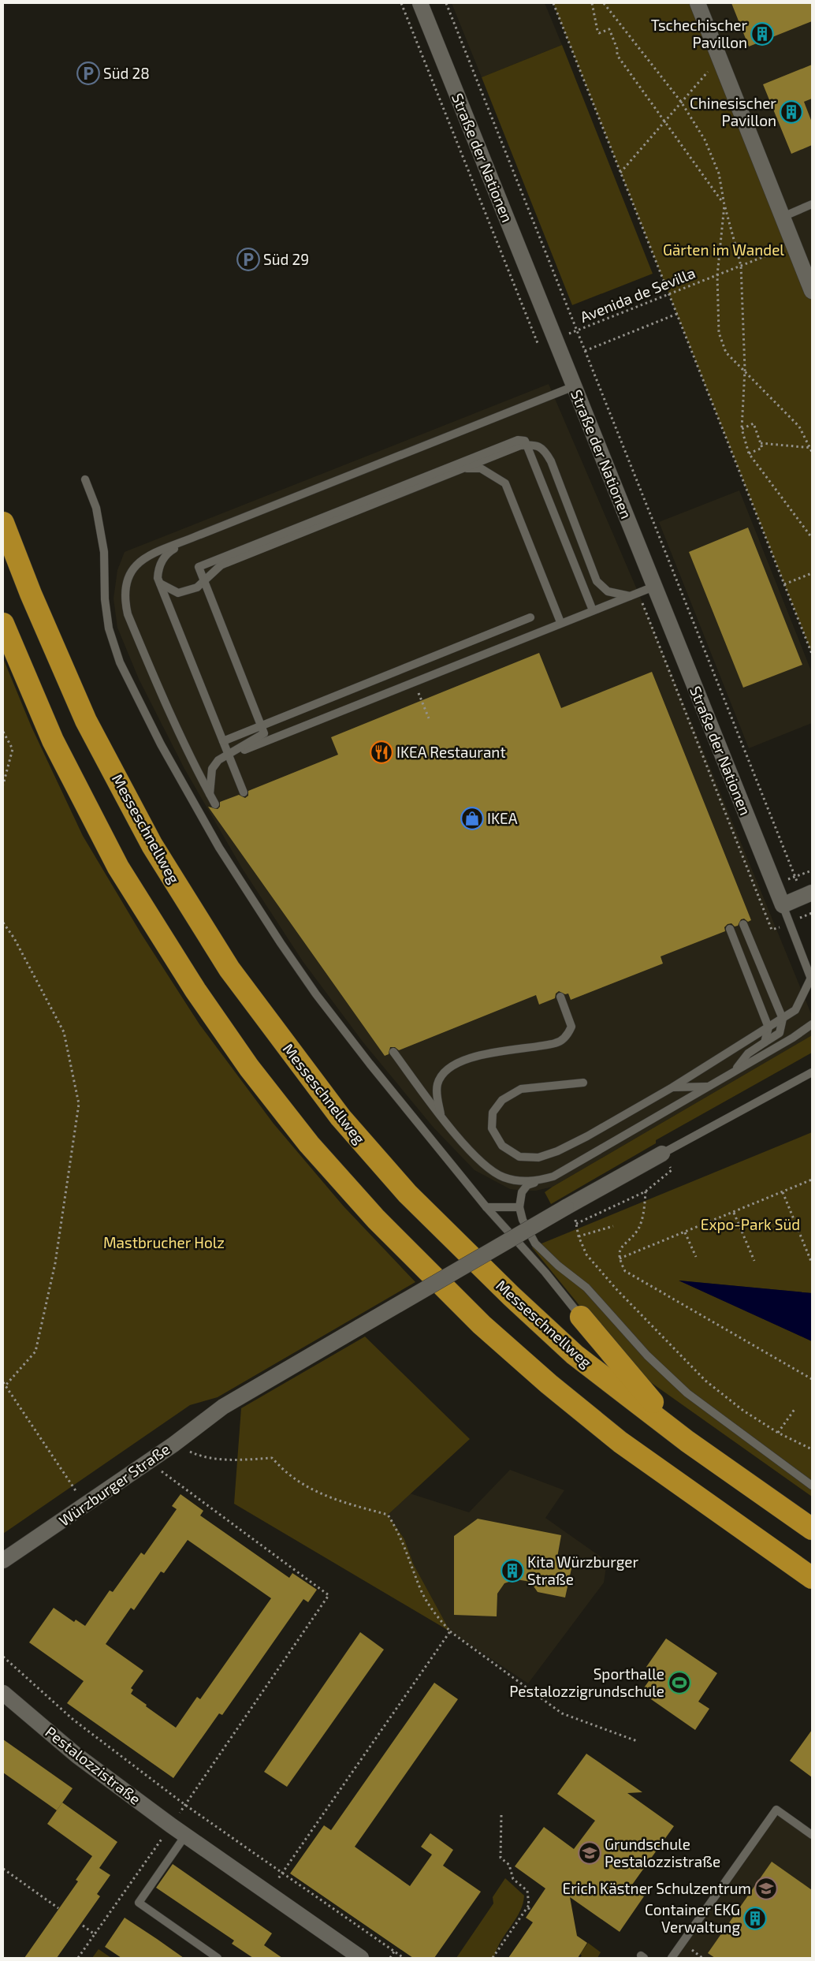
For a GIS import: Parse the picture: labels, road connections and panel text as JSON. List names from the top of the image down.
{
  "streets": {
    "highway": ["Messeschnellweg"],
    "street": ["Straße der Nationen", "Würzburger Straße", "Pestalozzistraße"],
    "path": ["Avenida de Sevilla"]
  },
  "crossings": [
    ["Straße der Nationen", "Avenida de Sevilla"]
  ],
  "parks": ["Gärten im Wandel", "Expo-Park Süd", "Mastbrucher Holz"],
  "places": {
    "building": [
      "Tschechischer Pavillon",
      "Chinesischer Pavillon",
      "Kita Würzburger Straße",
      "Container EKG Verwaltung"
    ],
    "parking": ["Süd 28", "Süd 29"],
    "restaurant": ["IKEA Restaurant"],
    "shop": ["IKEA"],
    "sports": ["Sporthalle Pestalozzigrundschule"],
    "school or university": ["Grundschule Pestalozzistraße", "Erich Kästner Schulzentrum"]
  }
}
